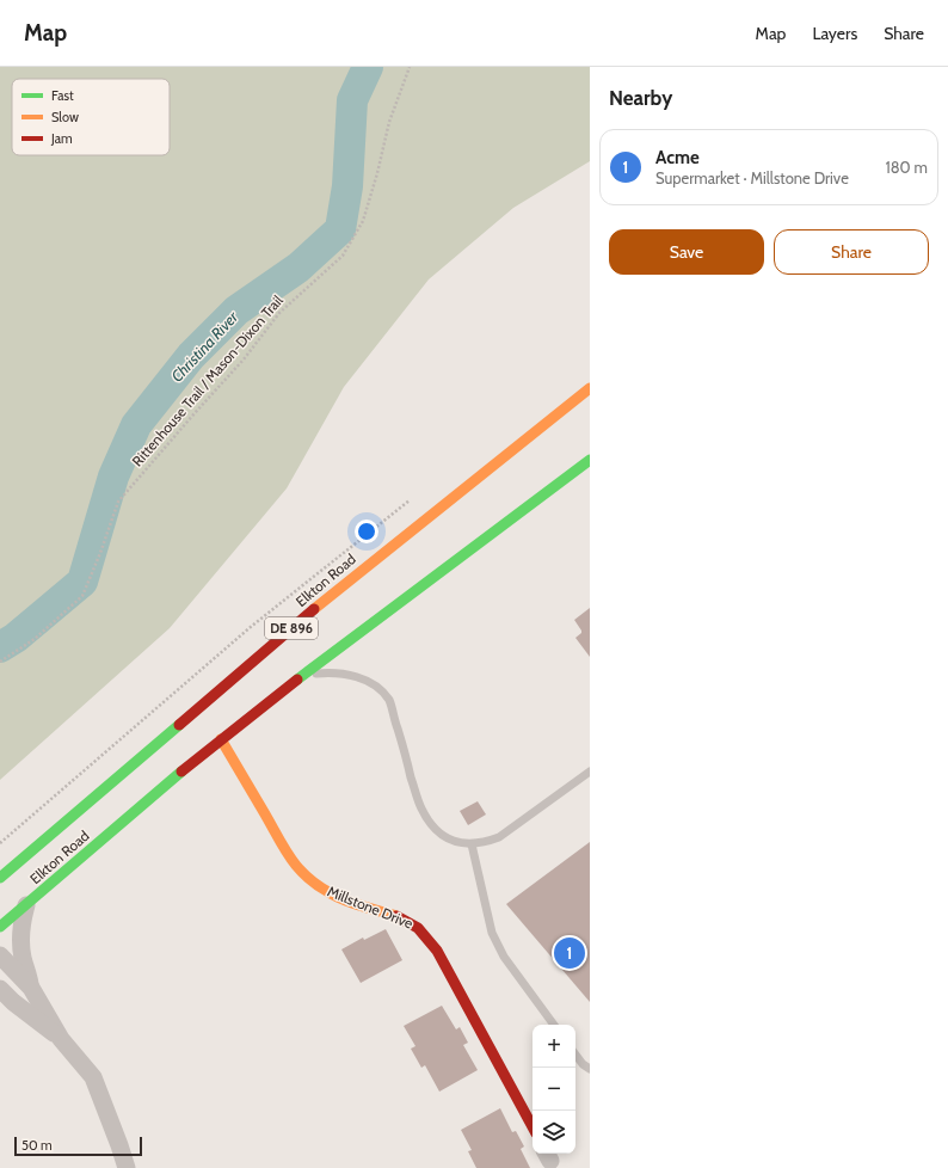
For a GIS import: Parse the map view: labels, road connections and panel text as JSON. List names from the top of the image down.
{
  "streets": {
    "main road": ["Elkton Road", "DE 896", "Millstone Drive"],
    "path": ["Rittenhouse Trail / Mason-Dixon Trail"]
  },
  "crossings": [
    ["Elkton Road", "Millstone Drive"]
  ],
  "water": ["Christina River"],
  "legend": ["Fast", "Slow", "Jam"],
  "scale_bar": "50 m",
  "page": {
    "header": "Map",
    "nav": ["Map", "Layers", "Share"],
    "heading": "Nearby",
    "list": [
      {
        "mark": "1",
        "name": "Acme",
        "note": "Supermarket · Millstone Drive",
        "value": "180 m"
      }
    ],
    "buttons": ["Save", "Share"],
    "pins": "1",
    "map_buttons": ["+", "−"],
    "scale": "50 m"
  }
}
